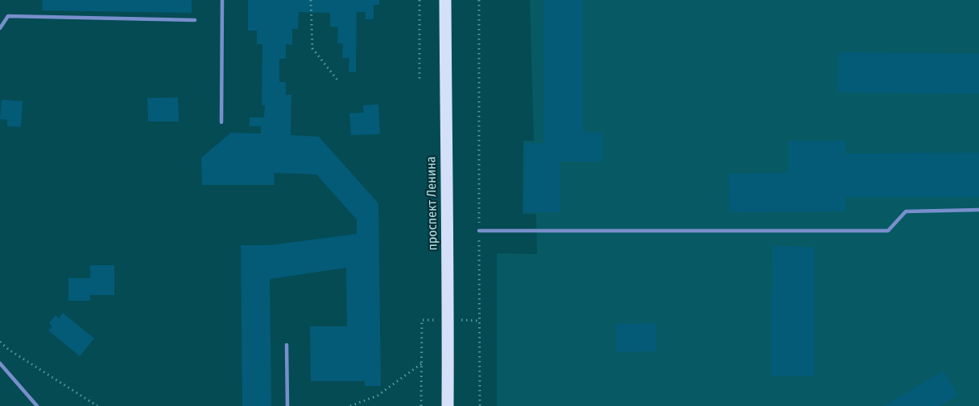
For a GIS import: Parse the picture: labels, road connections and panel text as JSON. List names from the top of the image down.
{
  "streets": {
    "main road": ["проспект Ленина"]
  }
}
